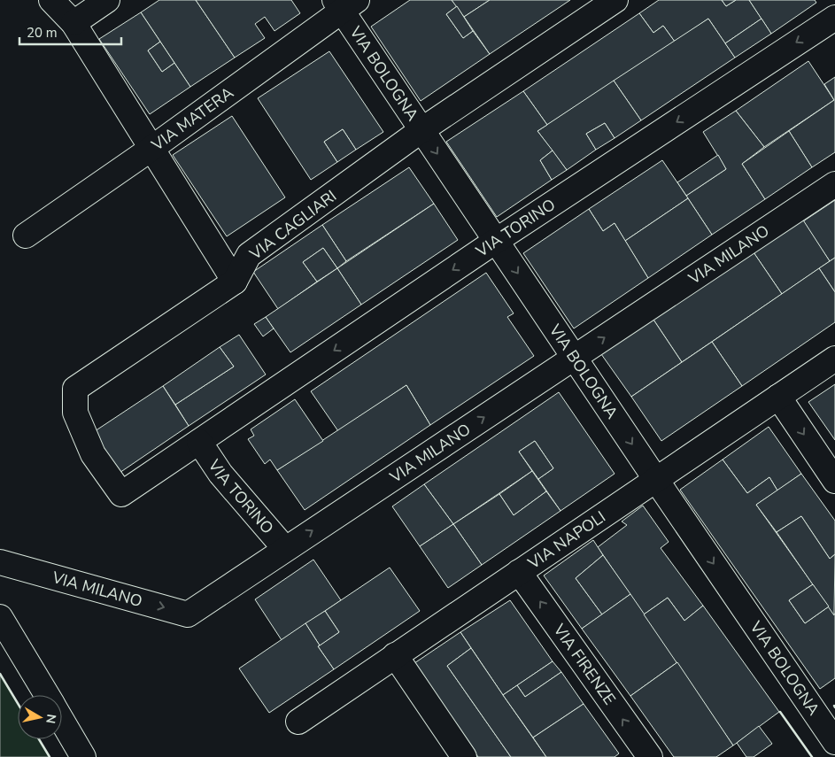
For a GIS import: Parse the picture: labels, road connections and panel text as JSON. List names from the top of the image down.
{
  "streets": {
    "street": [
      "VIA BOLOGNA",
      "VIA MATERA",
      "VIA CAGLIARI",
      "VIA TORINO",
      "VIA MILANO",
      "VIA NAPOLI",
      "VIA FIRENZE"
    ]
  },
  "crossings": [
    ["VIA BOLOGNA", "VIA MATERA"],
    ["VIA BOLOGNA", "VIA CAGLIARI"],
    ["VIA BOLOGNA", "VIA TORINO"],
    ["VIA BOLOGNA", "VIA MILANO"],
    ["VIA BOLOGNA", "VIA NAPOLI"],
    ["VIA CAGLIARI", "VIA TORINO"],
    ["VIA TORINO", "VIA MILANO"],
    ["VIA NAPOLI", "VIA FIRENZE"]
  ],
  "one_way": ["VIA BOLOGNA", "VIA TORINO", "VIA MILANO"],
  "scale_bar": "20 m",
  "north": "right"
}
